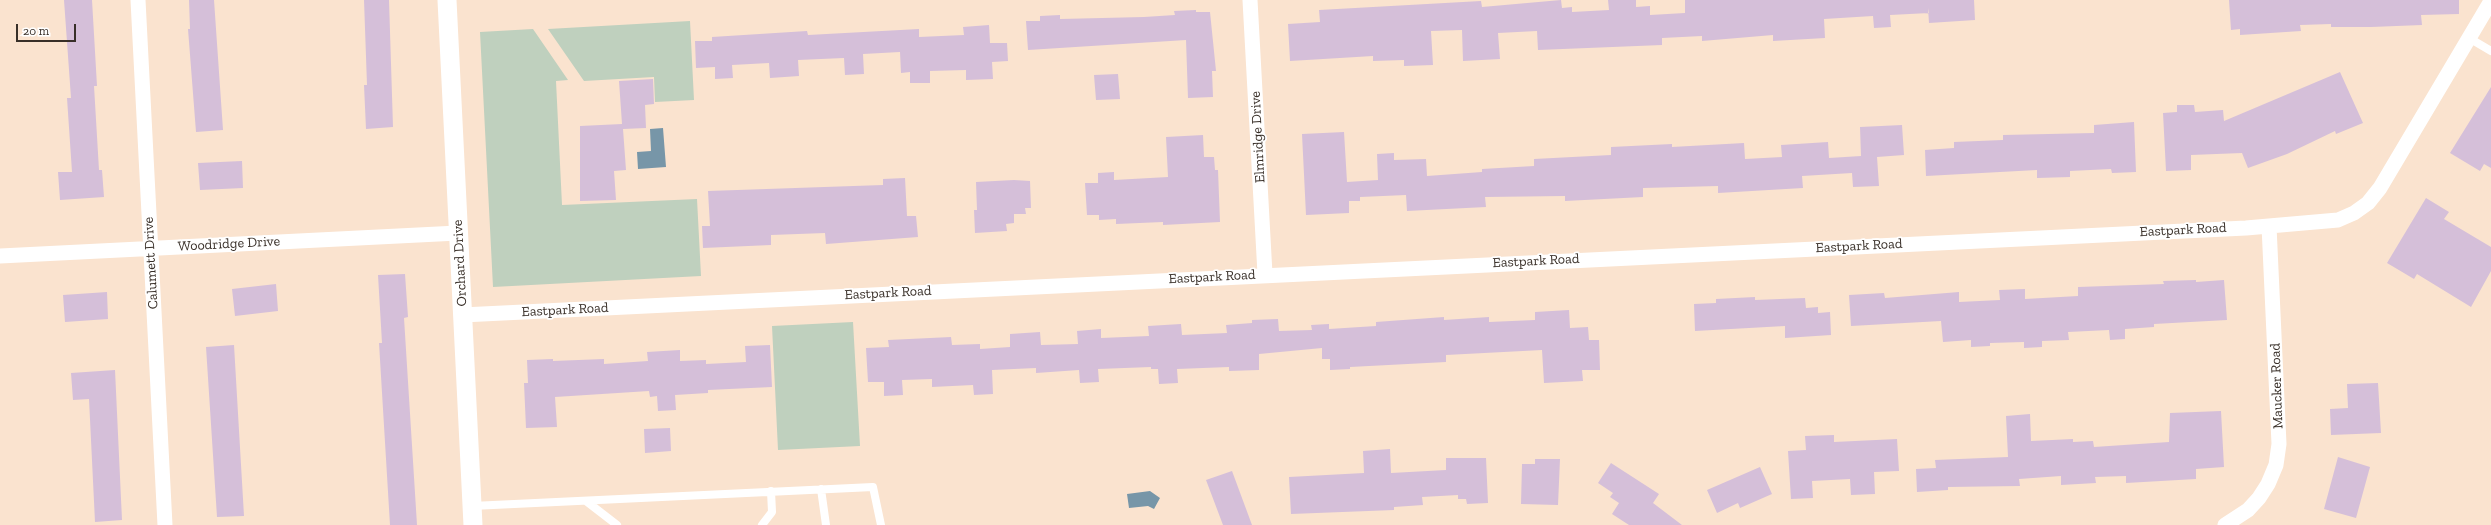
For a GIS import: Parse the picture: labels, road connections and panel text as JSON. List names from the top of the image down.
{
  "streets": {
    "street": [
      "Elmridge Drive",
      "Eastpark Road",
      "Woodridge Drive",
      "Calumett Drive",
      "Orchard Drive",
      "Maucker Road"
    ]
  },
  "crossings": [
    ["Elmridge Drive", "Eastpark Road"],
    ["Eastpark Road", "Orchard Drive"],
    ["Eastpark Road", "Maucker Road"],
    ["Woodridge Drive", "Calumett Drive"],
    ["Woodridge Drive", "Orchard Drive"]
  ],
  "scale_bar": "20 m"
}
